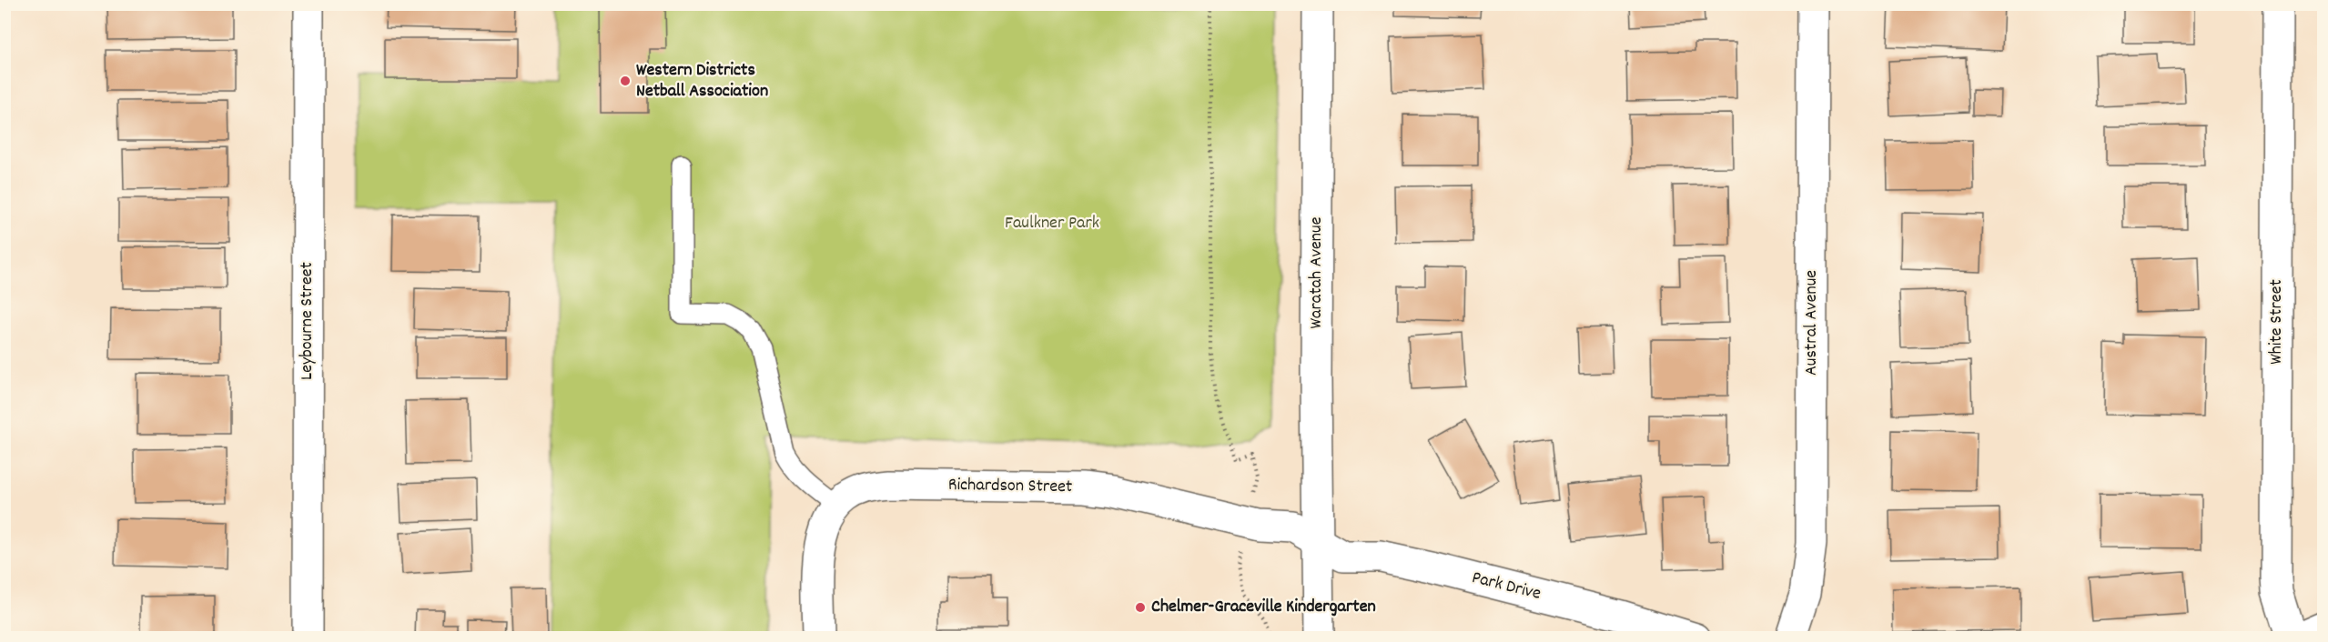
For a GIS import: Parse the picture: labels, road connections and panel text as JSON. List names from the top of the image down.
{
  "streets": {
    "street": [
      "Waratah Avenue",
      "Leybourne Street",
      "White Street",
      "Austral Avenue",
      "Richardson Street",
      "Park Drive"
    ]
  },
  "crossings": [
    ["Waratah Avenue", "Richardson Street"],
    ["Waratah Avenue", "Park Drive"],
    ["Richardson Street", "Park Drive"]
  ],
  "parks": ["Faulkner Park"],
  "places": ["Western Districts Netball Association", "Chelmer-Graceville Kindergarten"]
}
